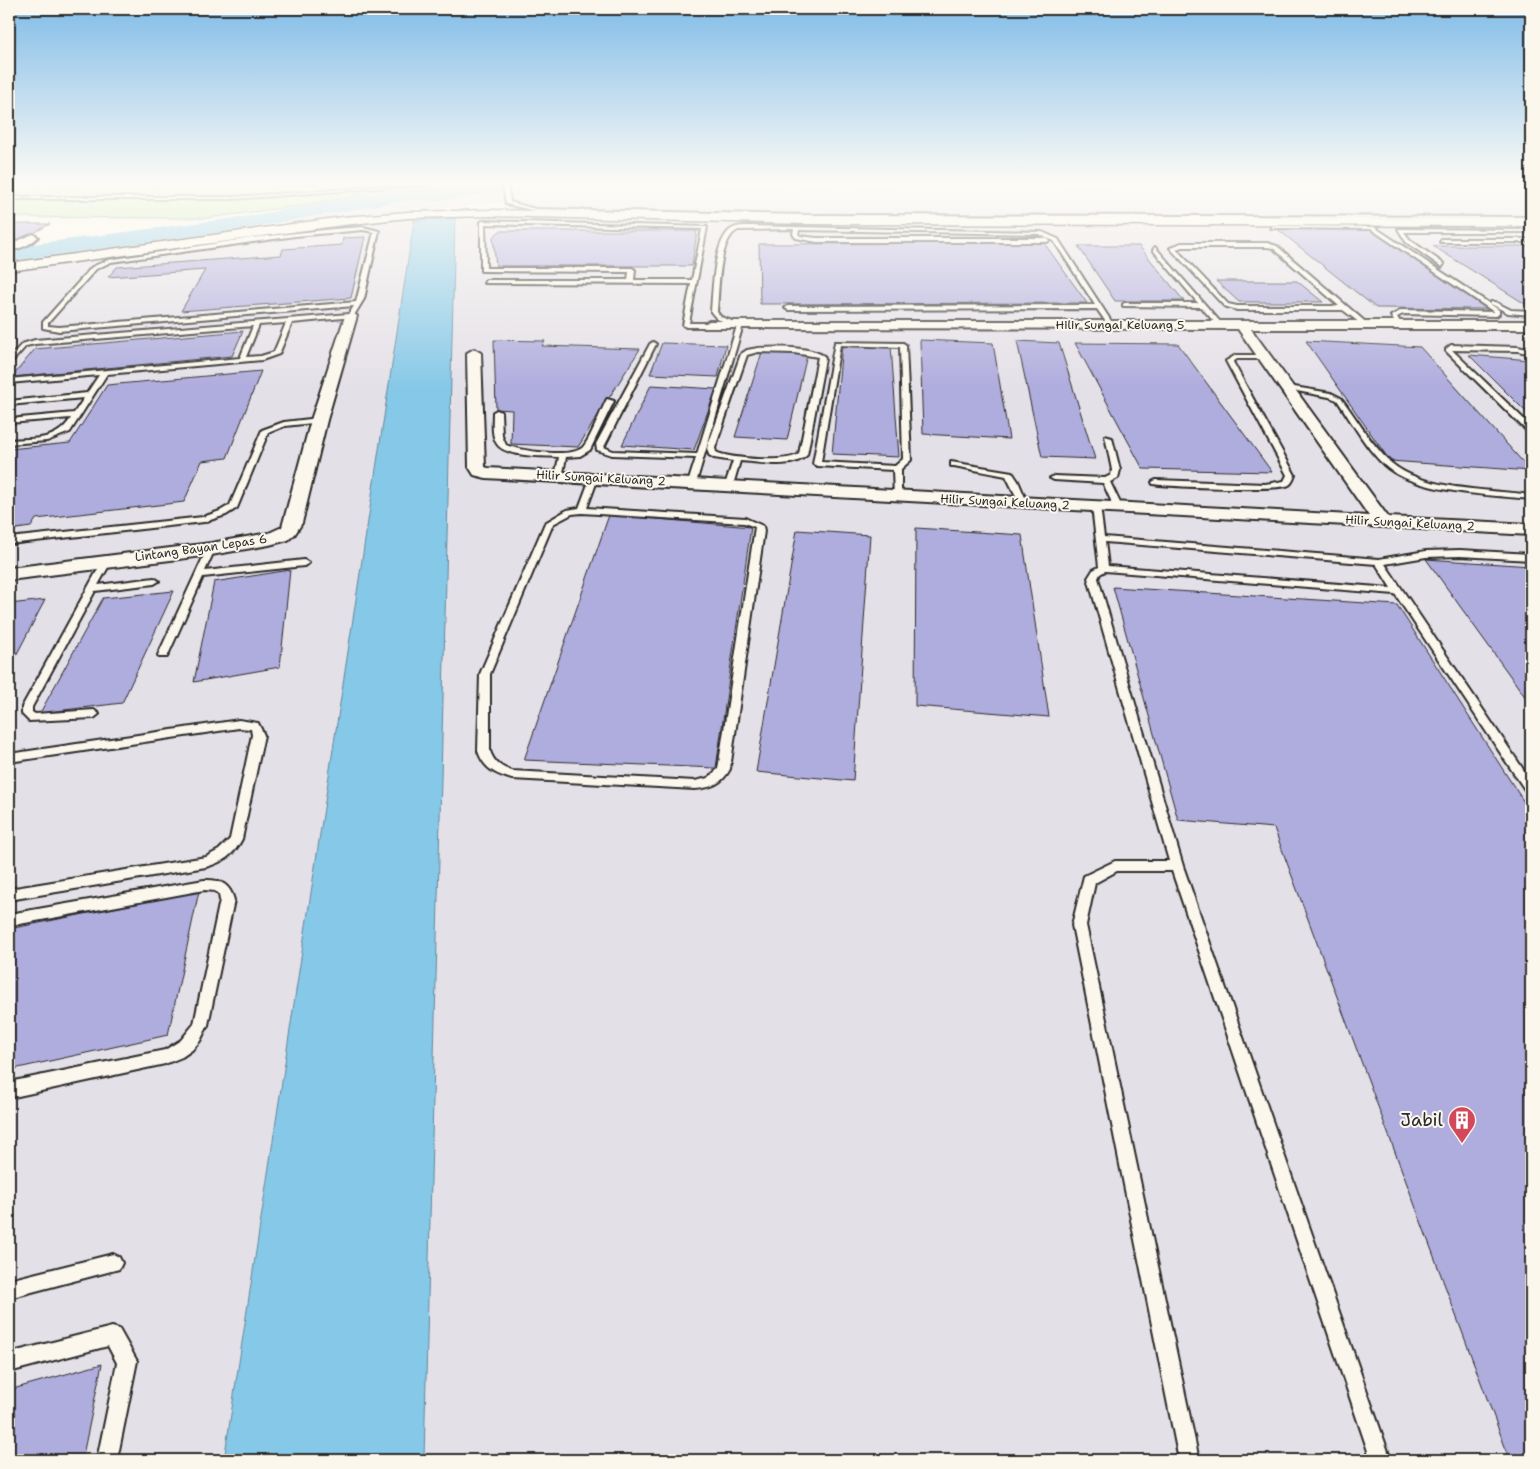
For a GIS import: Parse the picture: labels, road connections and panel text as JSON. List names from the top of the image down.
{
  "streets": {
    "street": ["Hilir Sungai Keluang 5", "Hilir Sungai Keluang 2", "Lintang Bayan Lepas 6"]
  },
  "places": {
    "building": ["Jabil"]
  }
}
